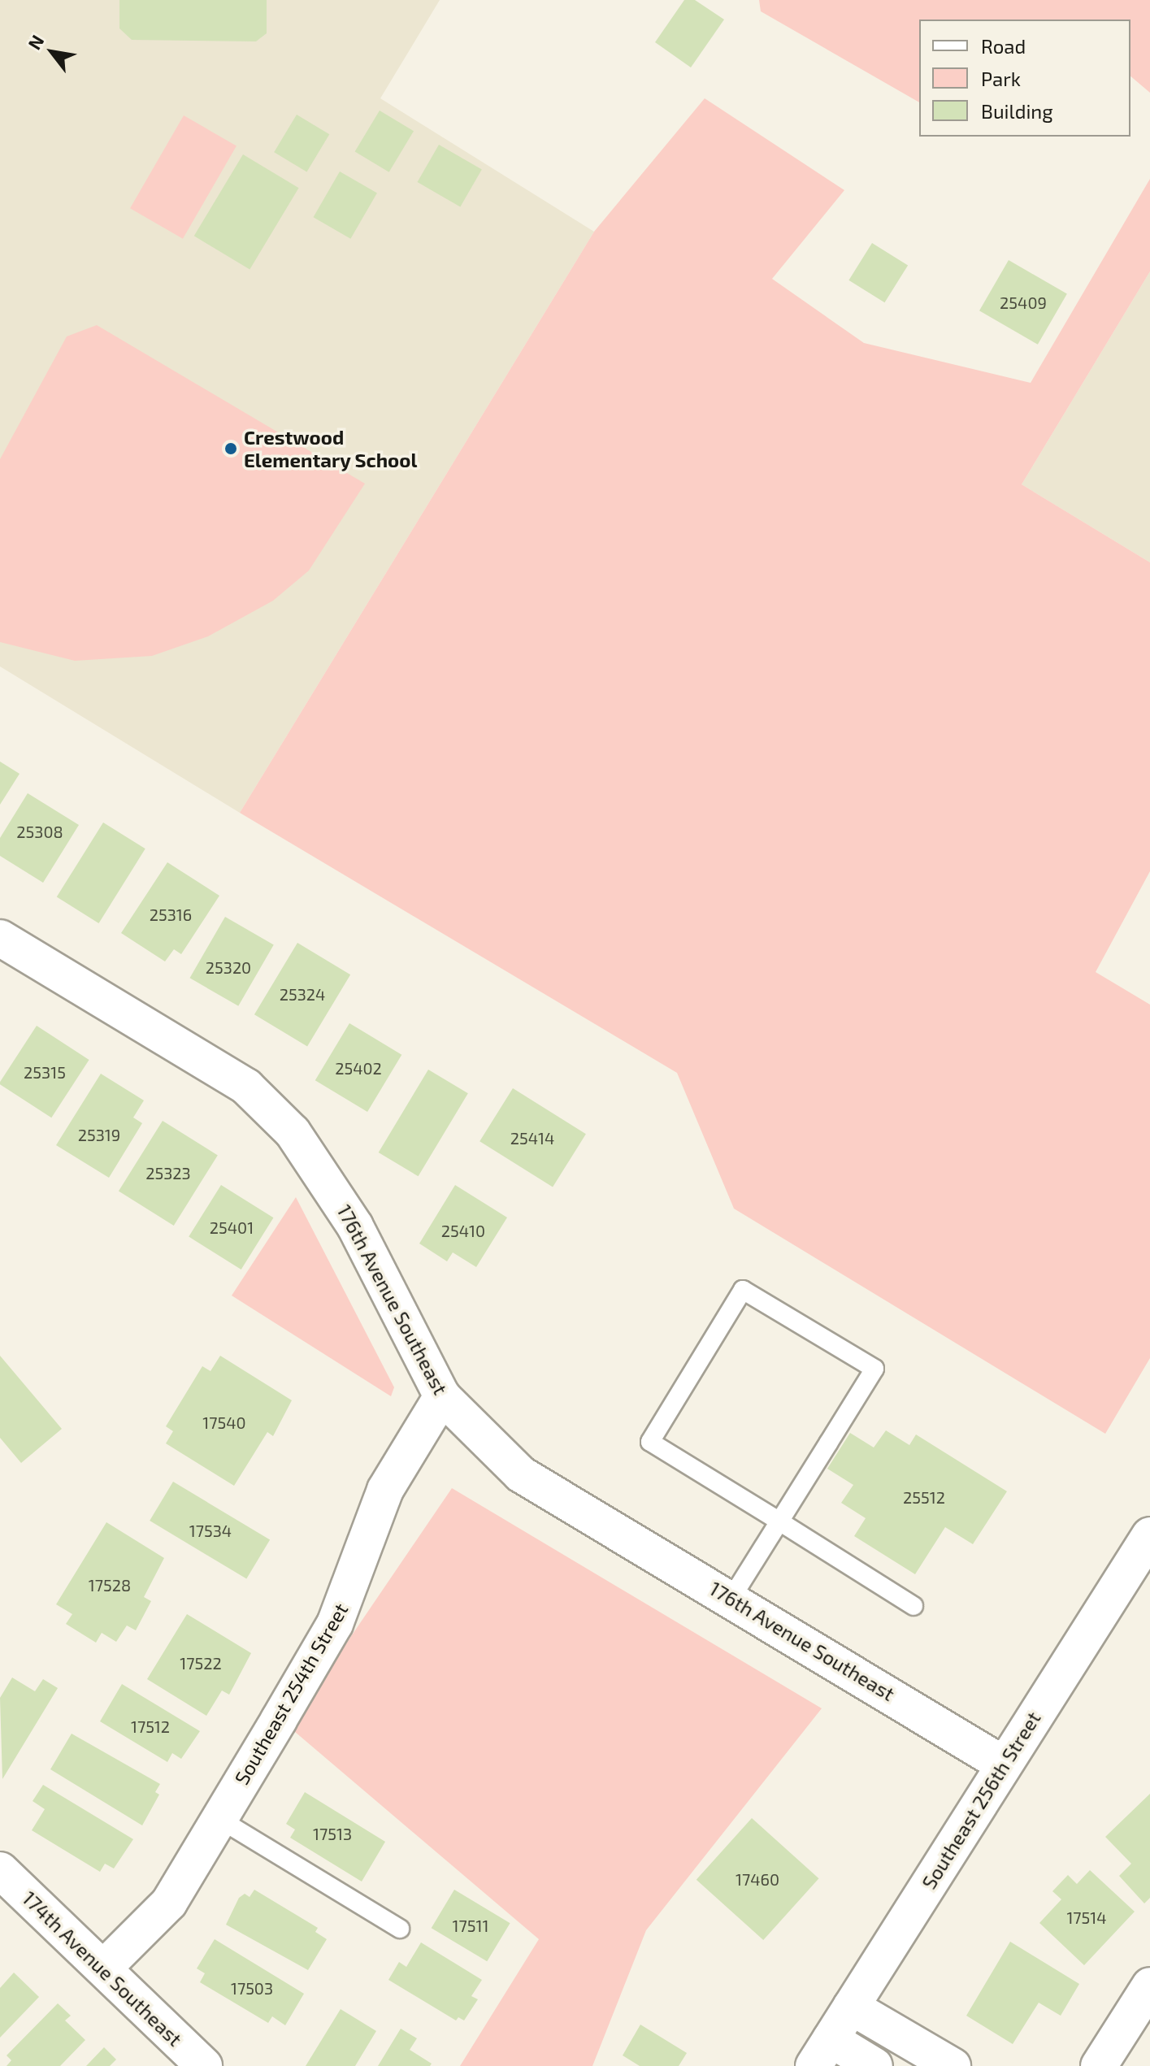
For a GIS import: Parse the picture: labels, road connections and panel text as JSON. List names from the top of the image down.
{
  "streets": {
    "street": [
      "176th Avenue Southeast",
      "Southeast 254th Street",
      "Southeast 256th Street",
      "174th Avenue Southeast"
    ]
  },
  "crossings": [
    ["176th Avenue Southeast", "Southeast 254th Street"],
    ["176th Avenue Southeast", "Southeast 256th Street"],
    ["Southeast 254th Street", "174th Avenue Southeast"]
  ],
  "places": ["Crestwood Elementary School"],
  "house_numbers": [
    "25409",
    "25308",
    "25316",
    "25320",
    "25324",
    "25402",
    "25315",
    "25319",
    "25414",
    "25323",
    "25401",
    "25410",
    "17540",
    "25512",
    "17534",
    "17528",
    "17522",
    "17512",
    "17513",
    "17460",
    "17514",
    "17511",
    "17503"
  ],
  "legend": ["Road", "Park", "Building"],
  "north": "top left"
}
